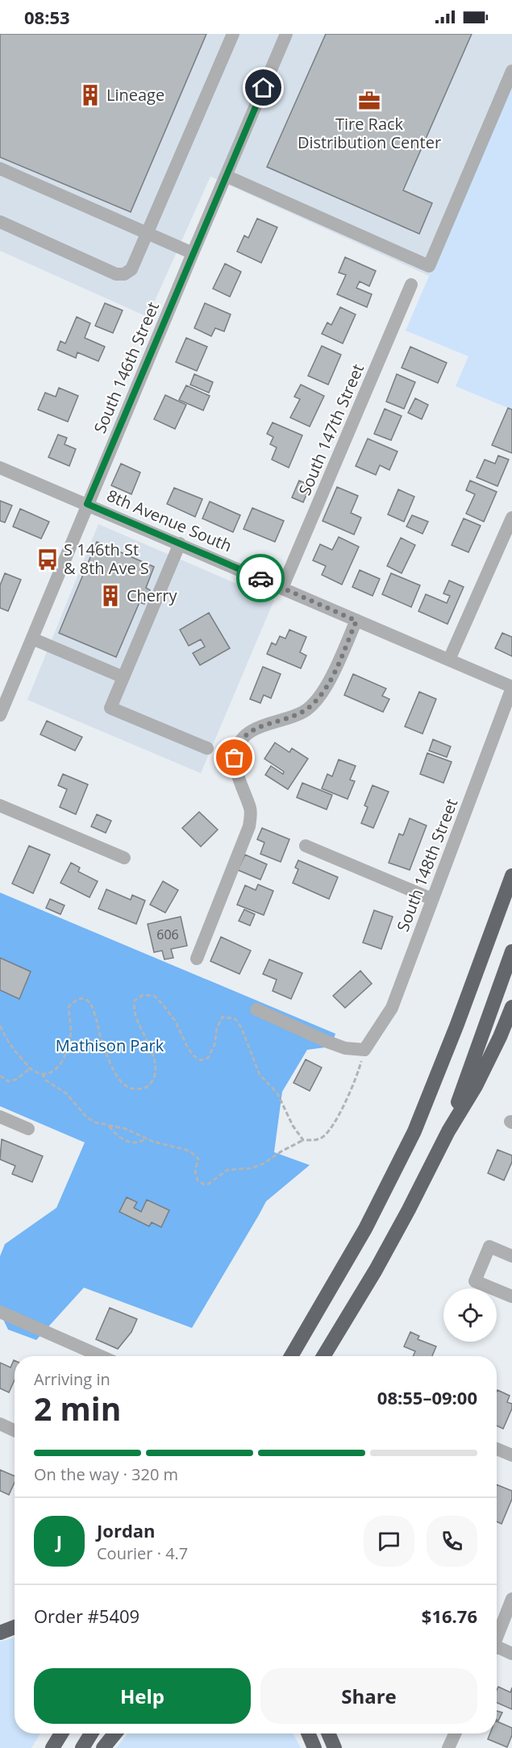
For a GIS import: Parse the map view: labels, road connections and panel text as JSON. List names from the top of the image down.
{
  "streets": {
    "street": [
      "South 146th Street",
      "South 147th Street",
      "8th Avenue South",
      "South 148th Street"
    ]
  },
  "crossings": [
    ["South 146th Street", "8th Avenue South"],
    ["South 147th Street", "8th Avenue South"],
    ["8th Avenue South", "South 148th Street"]
  ],
  "parks": ["Mathison Park"],
  "places": {
    "building": ["Lineage", "Cherry"],
    "office": ["Tire Rack Distribution Center"],
    "bus stop": ["S 146th St & 8th Ave S"]
  },
  "house_numbers": ["606"],
  "page": {
    "status": "08:53",
    "heading": ["2 min", "Arriving in", "08:55–09:00"],
    "panel": [
      "Jordan",
      "Courier · 4.7",
      "Order #5409",
      "$16.76"
    ],
    "bar": "On the way · 320 m",
    "round": "J",
    "buttons": ["Help", "Share"]
  }
}
